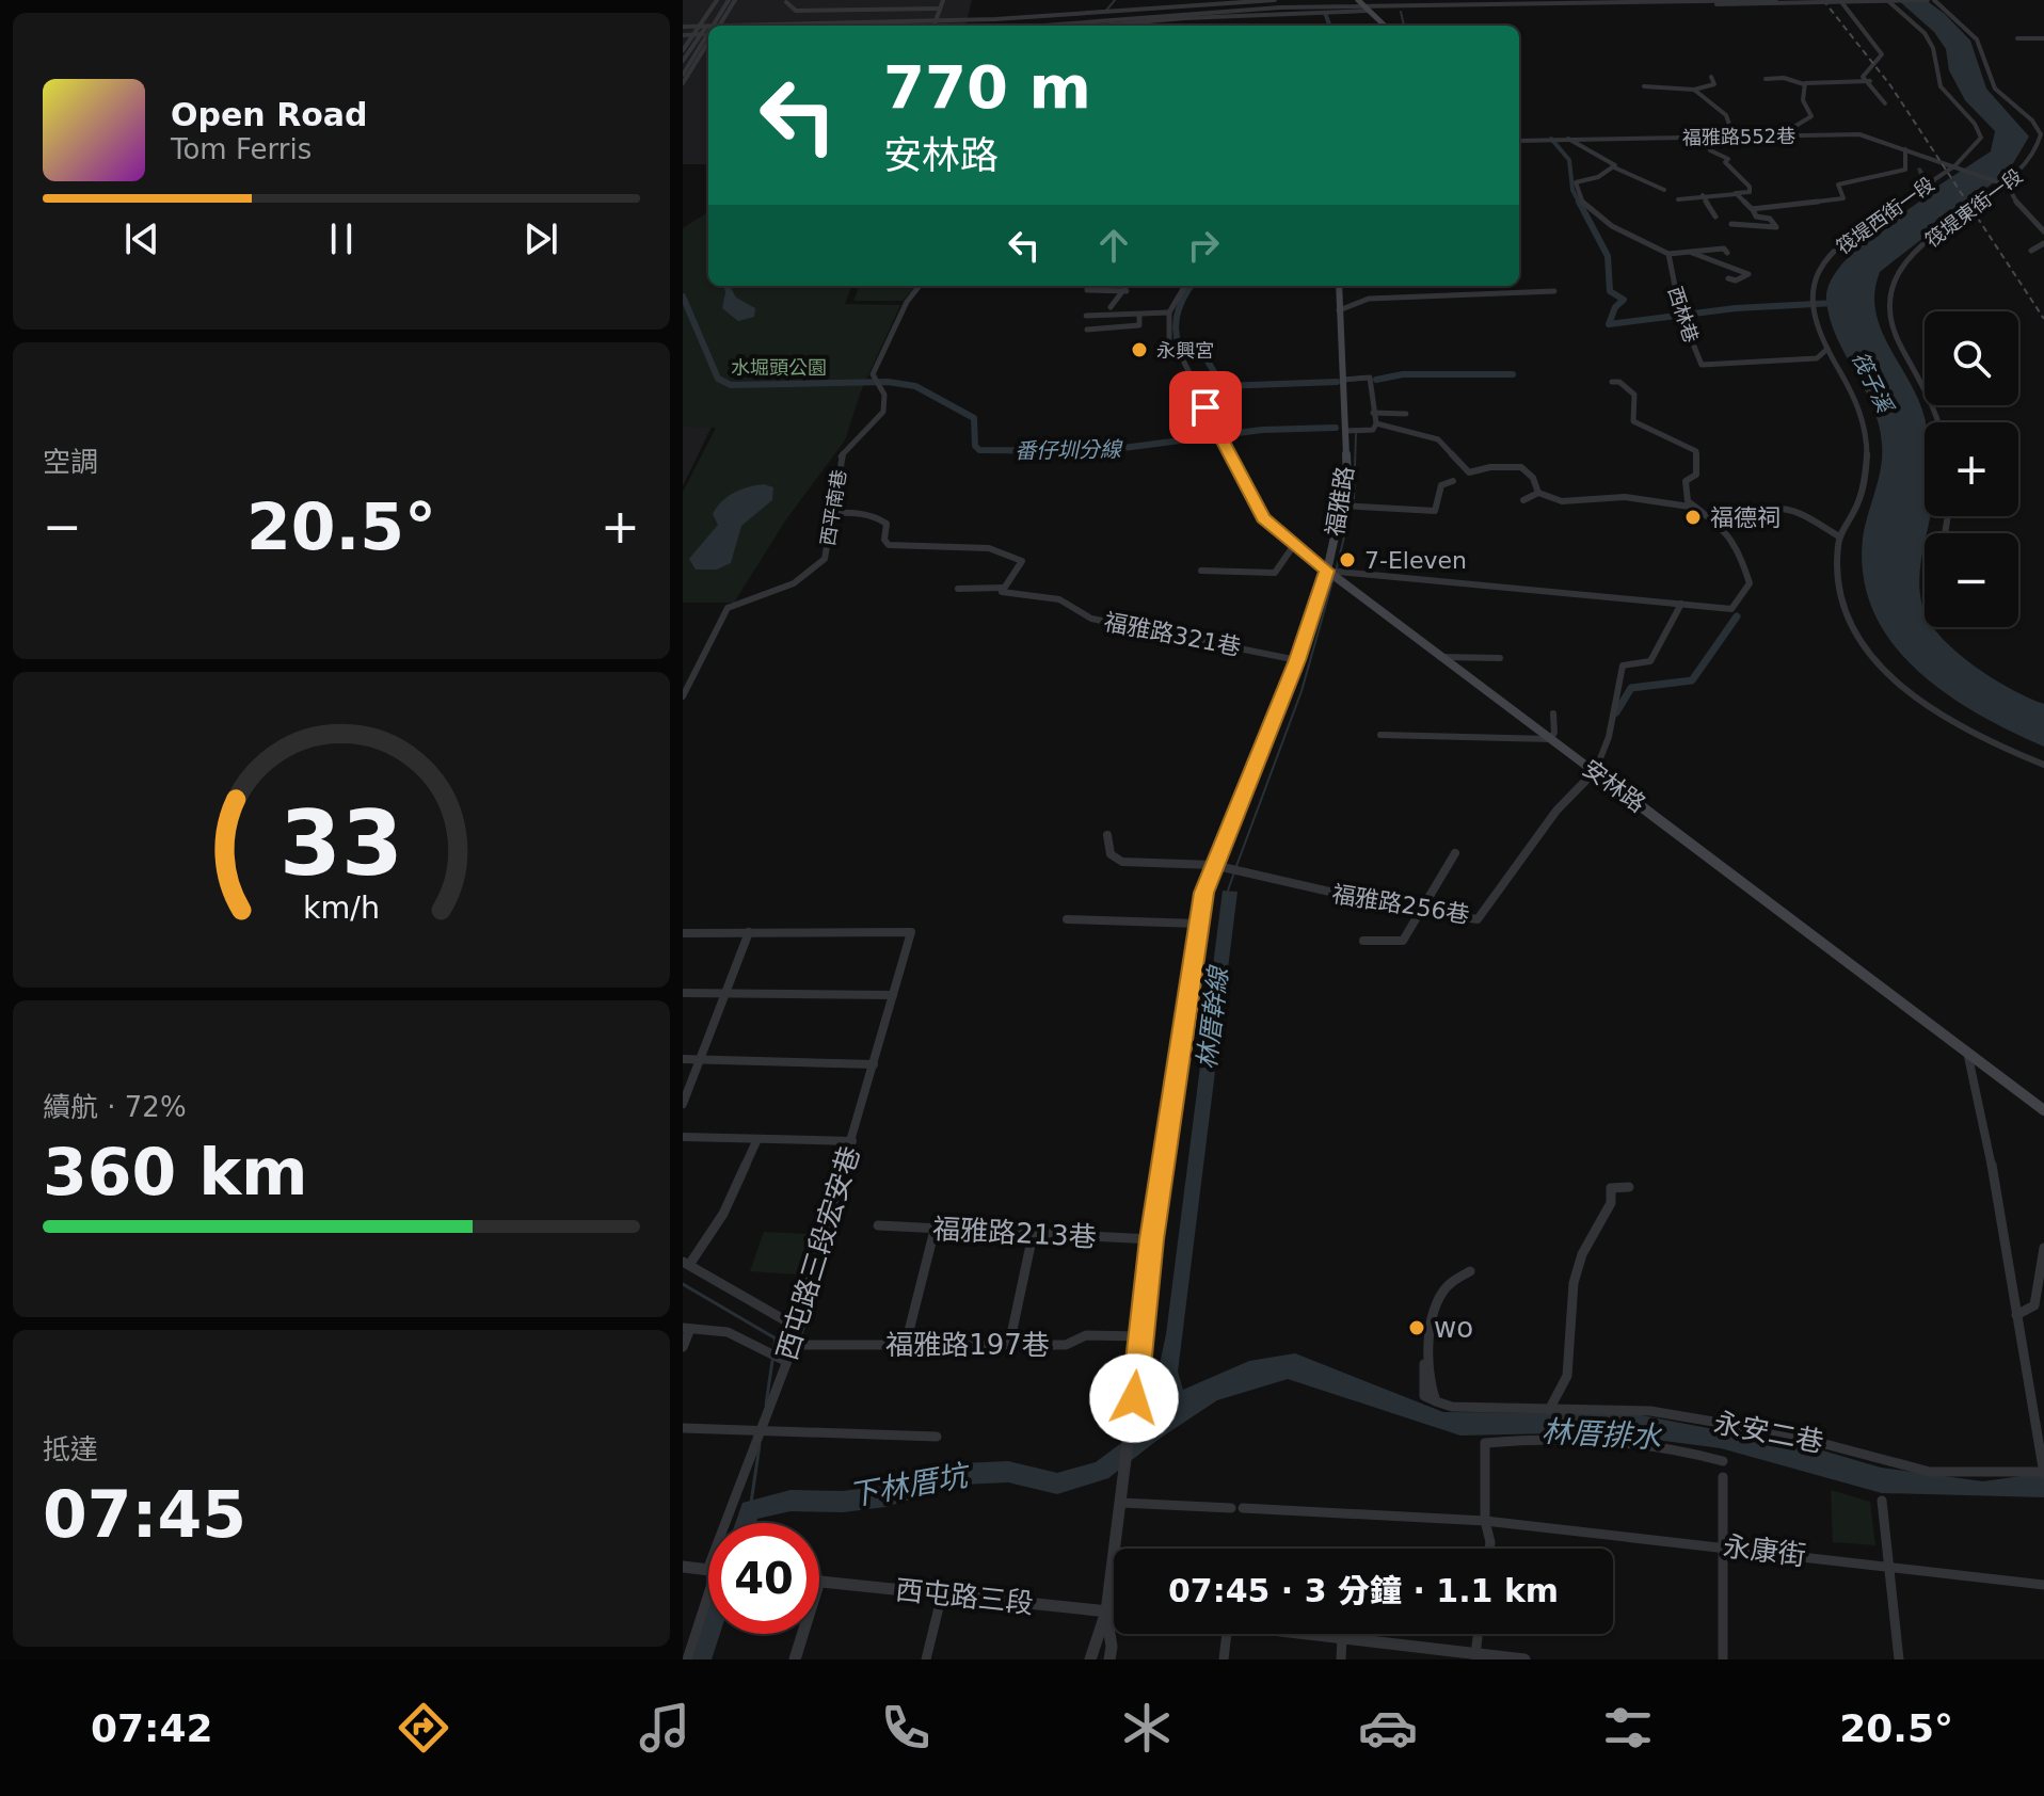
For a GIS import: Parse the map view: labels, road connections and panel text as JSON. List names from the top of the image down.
{
  "streets": {
    "main road": ["福雅路", "安林路"],
    "street": [
      "福雅路552巷",
      "筏堤東街一段",
      "筏堤西街一段",
      "西林巷",
      "西平南巷",
      "福雅路321巷",
      "福雅路256巷",
      "福雅路213巷",
      "西屯路三段宏安巷",
      "福雅路197巷",
      "永安二巷",
      "永康街",
      "西屯路三段"
    ]
  },
  "crossings": [
    ["福雅路552巷", "筏堤東街一段"],
    ["福雅路552巷", "筏堤西街一段"],
    ["筏堤西街一段", "西林巷"],
    ["福雅路", "福雅路321巷"],
    ["福雅路", "安林路"],
    ["福雅路", "福雅路256巷"],
    ["福雅路", "福雅路213巷"],
    ["福雅路", "福雅路197巷"],
    ["福雅路", "永康街"],
    ["福雅路", "西屯路三段"],
    ["安林路", "福雅路256巷"],
    ["西屯路三段宏安巷", "福雅路197巷"]
  ],
  "water": [
    "筏子溪",
    "番仔圳分線",
    "林厝幹線",
    "林厝排水",
    "下林厝坑"
  ],
  "parks": ["水堀頭公園"],
  "places": [
    "永興宮",
    "福德祠",
    "7-Eleven",
    "wo"
  ],
  "page": {
    "turn": ["770 m", "安林路"],
    "song": ["Open Road", "Tom Ferris"],
    "map_buttons": ["+", "−"],
    "tile": [
      "空調",
      ["續航 · 72%", "360 km"],
      ["抵達", "07:45"]
    ],
    "heat": ["−", "20.5°", "+"],
    "limit": "40",
    "trip": "07:45 · 3 分鐘 · 1.1 km",
    "tabs": ["07:42", "20.5°"],
    "gauge": ["33", "km/h"]
  }
}
